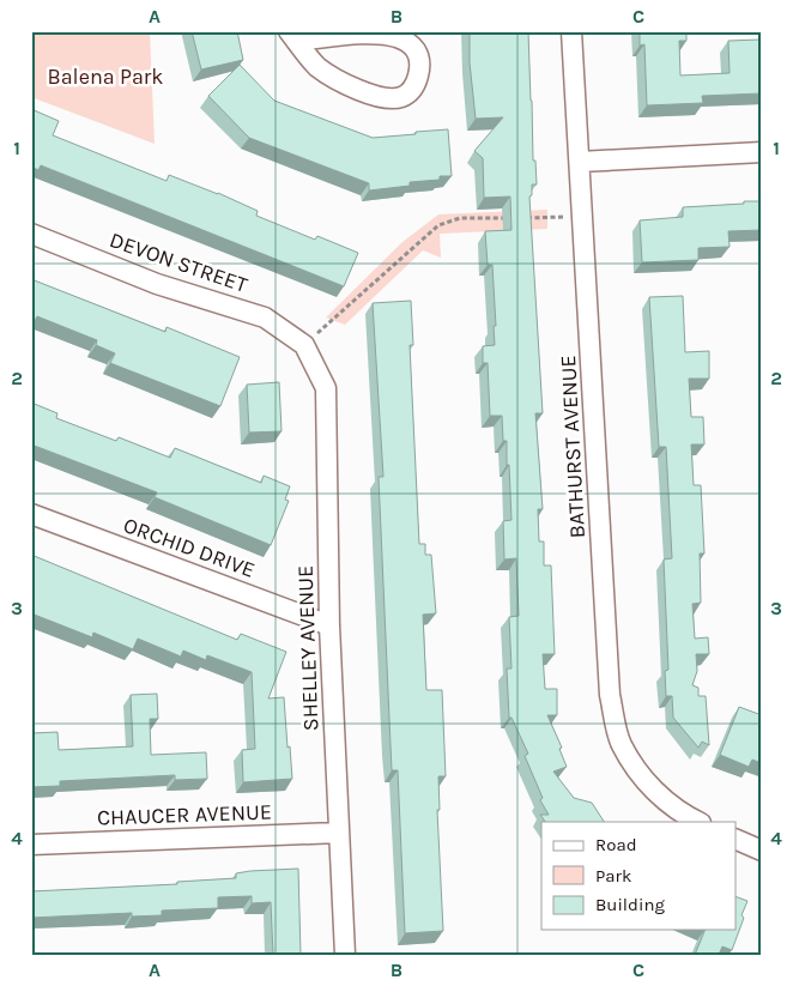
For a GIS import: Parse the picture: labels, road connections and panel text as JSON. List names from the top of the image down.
{
  "streets": {
    "street": [
      "DEVON STREET",
      "BATHURST AVENUE",
      "ORCHID DRIVE",
      "SHELLEY AVENUE",
      "CHAUCER AVENUE"
    ]
  },
  "crossings": [
    ["DEVON STREET", "SHELLEY AVENUE"],
    ["ORCHID DRIVE", "SHELLEY AVENUE"],
    ["SHELLEY AVENUE", "CHAUCER AVENUE"]
  ],
  "parks": ["Balena Park"],
  "legend": ["Road", "Park", "Building"],
  "grid": {
    "columns": ["A", "B", "C"],
    "rows": [
      "1",
      "2",
      "3",
      "4"
    ]
  }
}
